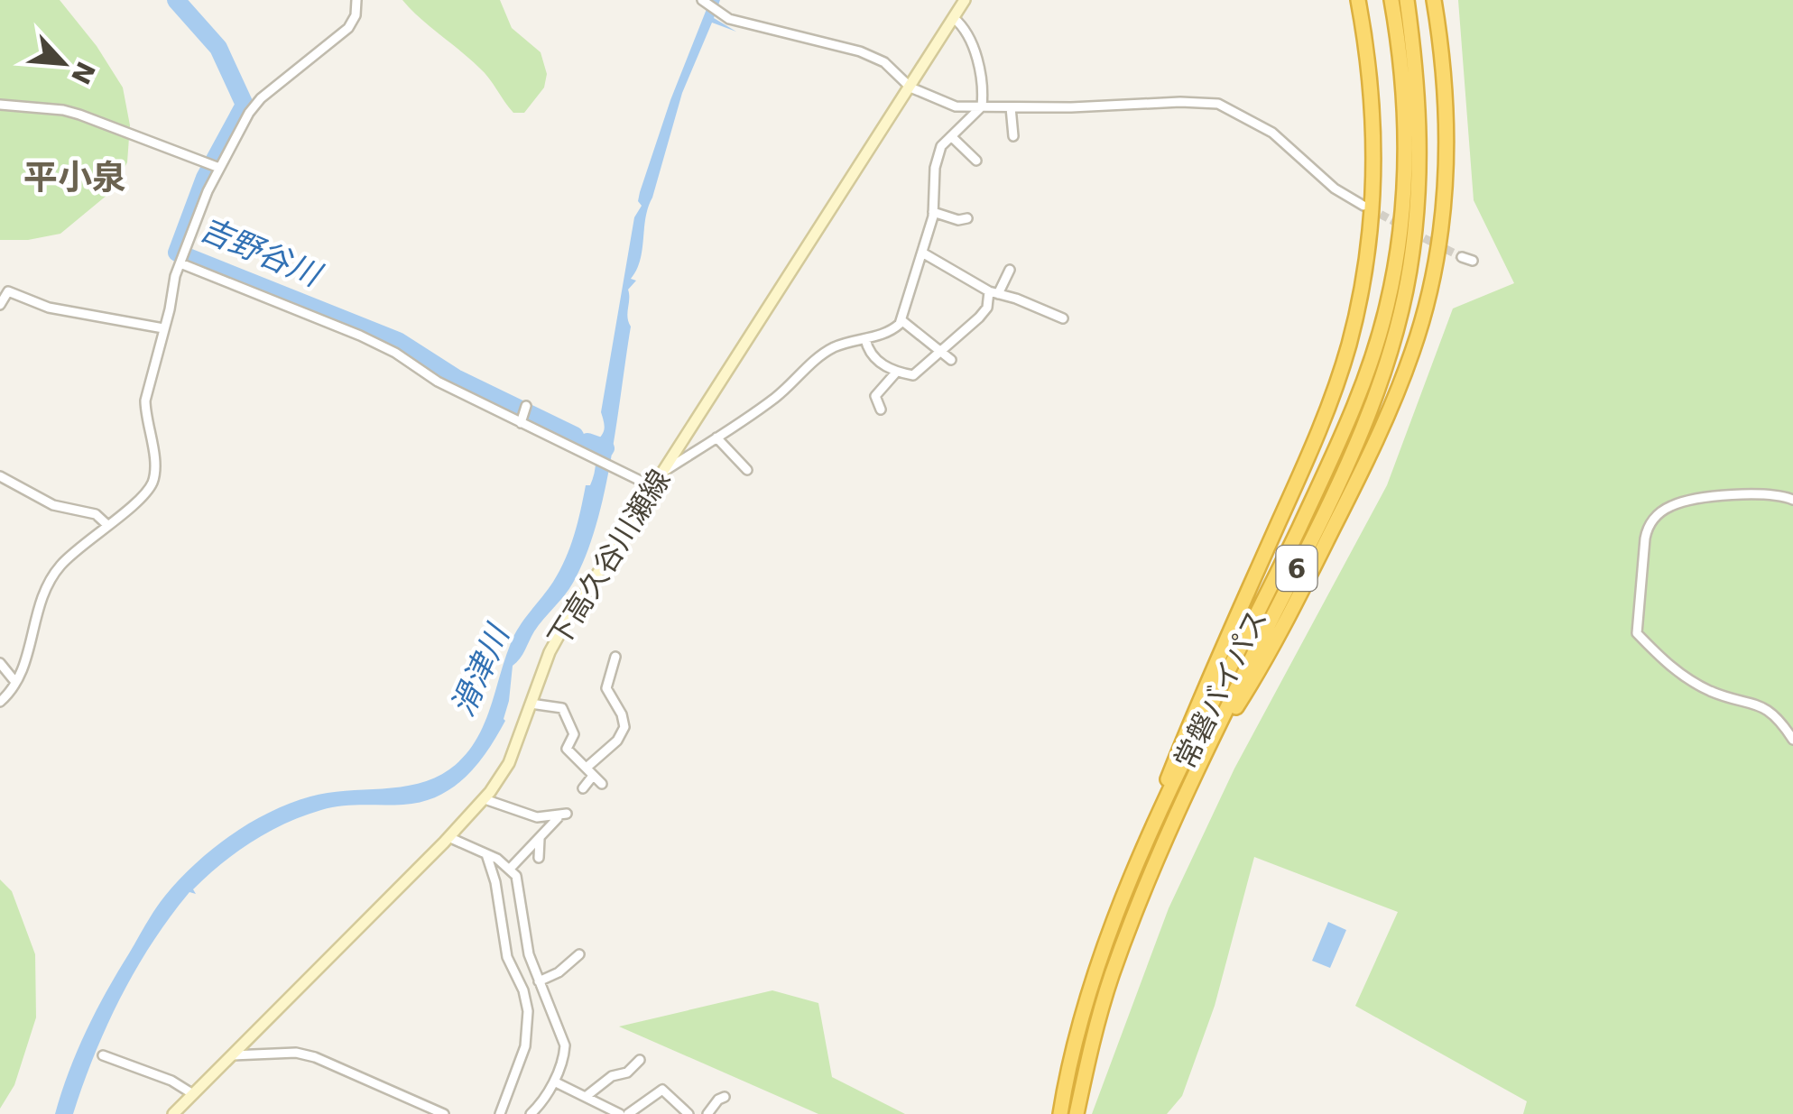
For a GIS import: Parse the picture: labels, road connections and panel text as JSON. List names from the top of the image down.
{
  "streets": {
    "highway": ["6", "常磐バイパス"],
    "main road": ["下高久谷川瀬線"]
  },
  "districts": ["平小泉"],
  "water": ["吉野谷川", "滑津川"],
  "north": "bottom right"
}
